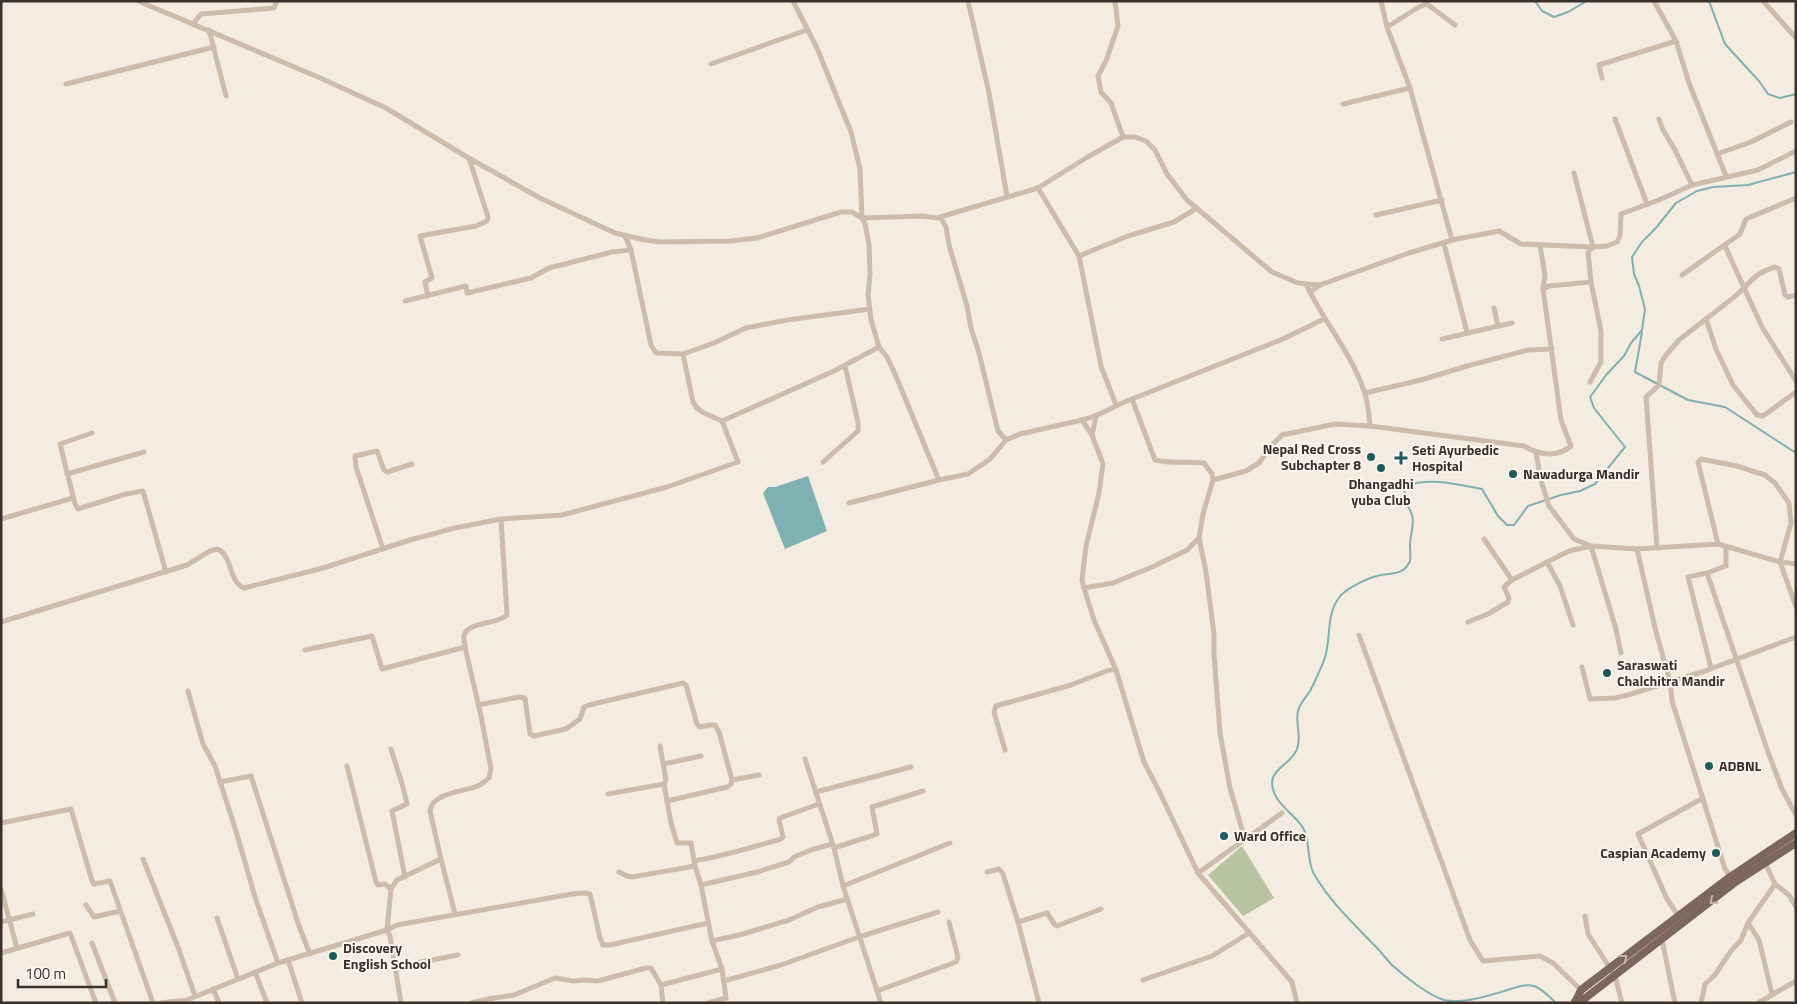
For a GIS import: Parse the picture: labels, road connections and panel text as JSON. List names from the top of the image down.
{
  "places": {
    "other": [
      "Nepal Red Cross Subchapter 8",
      "Dhangadhi yuba Club",
      "Nawadurga Mandir",
      "Saraswati Chalchitra Mandir",
      "ADBNL",
      "Ward Office",
      "Caspian Academy",
      "Discovery English School"
    ],
    "health": ["Seti Ayurbedic Hospital"]
  },
  "scale_bar": "100 m"
}
